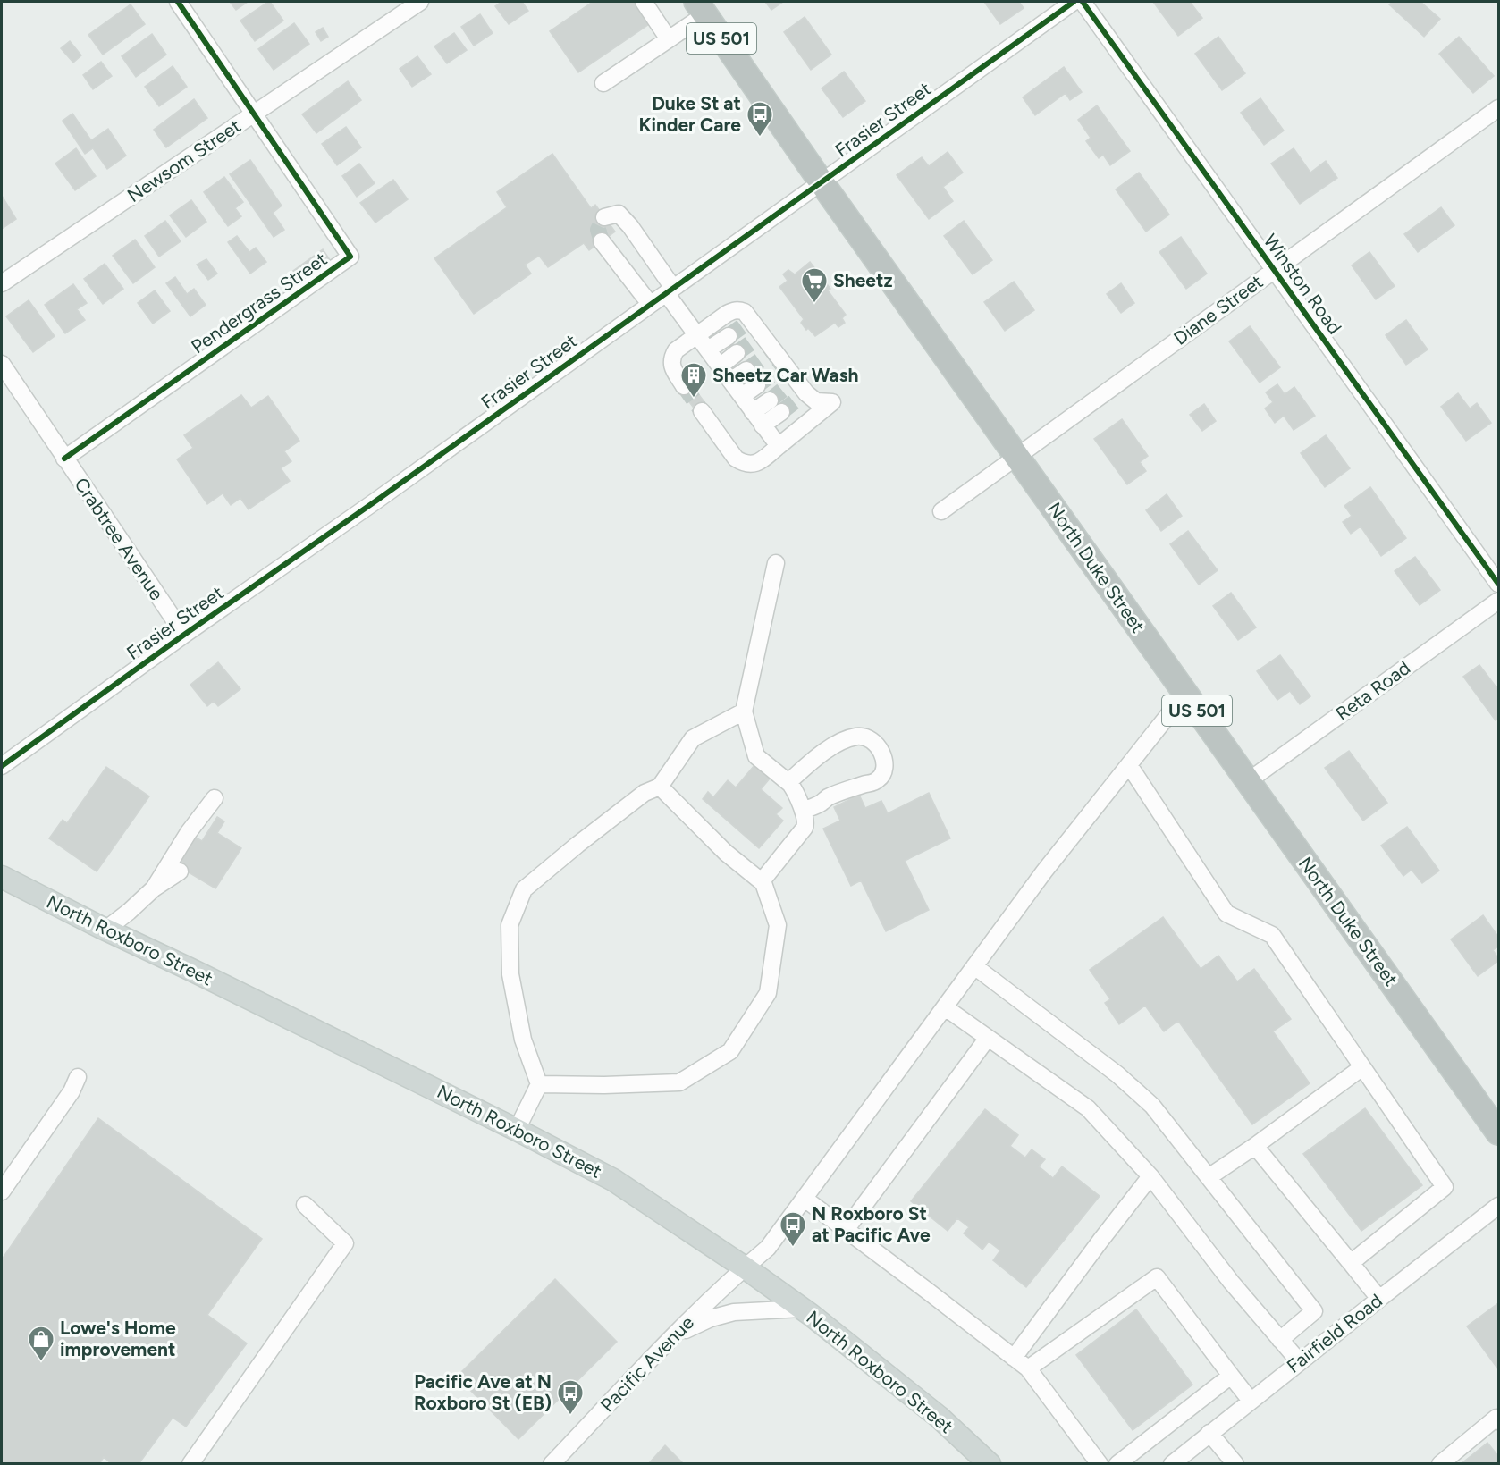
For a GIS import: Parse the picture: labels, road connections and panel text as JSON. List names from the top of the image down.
{
  "streets": {
    "highway": ["US 501", "North Duke Street"],
    "main road": ["North Roxboro Street"],
    "street": [
      "Frasier Street",
      "Newsom Street",
      "Winston Road",
      "Pendergrass Street",
      "Diane Street",
      "Crabtree Avenue",
      "Reta Road",
      "Fairfield Road",
      "Pacific Avenue"
    ]
  },
  "crossings": [
    ["Frasier Street", "Crabtree Avenue"],
    ["Frasier Street", "North Duke Street"],
    ["Newsom Street", "Pendergrass Street"],
    ["Winston Road", "Diane Street"],
    ["Pendergrass Street", "Crabtree Avenue"],
    ["Diane Street", "North Duke Street"],
    ["North Duke Street", "Reta Road"],
    ["North Duke Street", "Pacific Avenue"],
    ["North Roxboro Street", "Pacific Avenue"]
  ],
  "places": {
    "bus stop": ["Duke St at Kinder Care", "N Roxboro St at Pacific Ave", "Pacific Ave at N Roxboro St (EB)"],
    "supermarket": ["Sheetz"],
    "building": ["Sheetz Car Wash"],
    "shop": ["Lowe's Home improvement"]
  }
}
